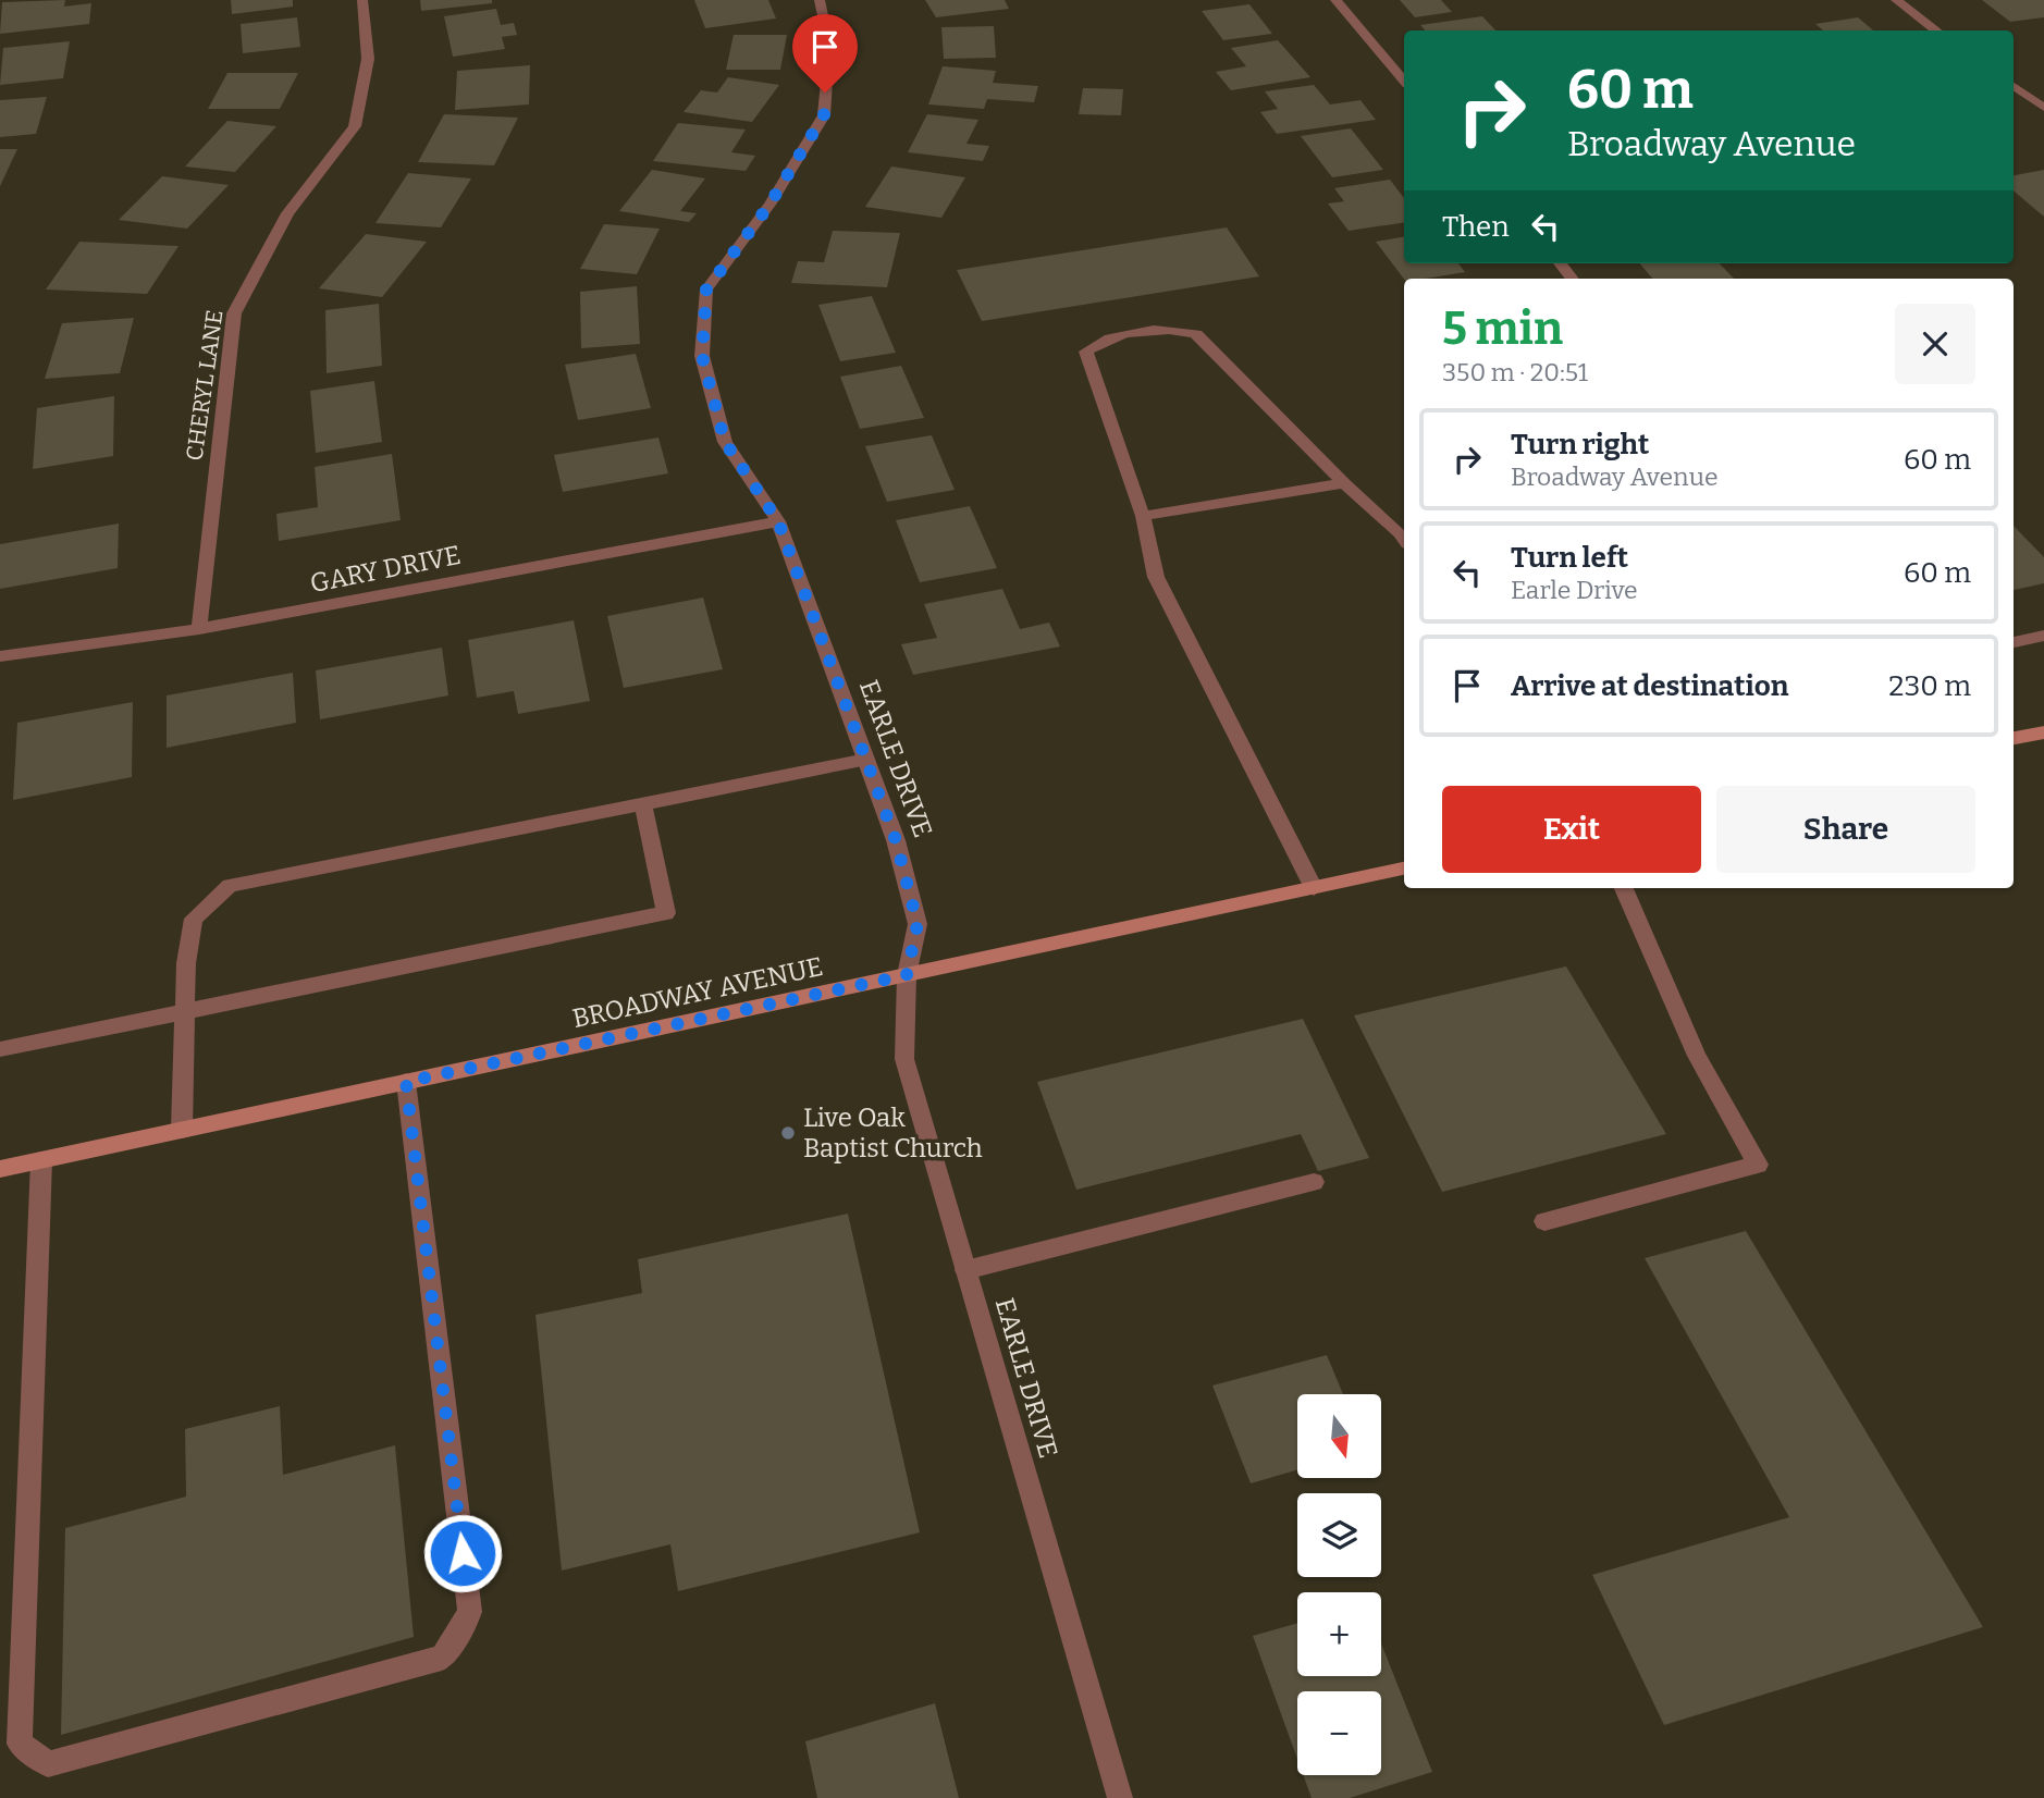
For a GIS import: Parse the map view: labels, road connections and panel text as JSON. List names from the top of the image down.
{
  "streets": {
    "main road": ["BROADWAY AVENUE"],
    "street": ["CHERYL LANE", "GARY DRIVE", "EARLE DRIVE"]
  },
  "crossings": [
    ["CHERYL LANE", "GARY DRIVE"],
    ["GARY DRIVE", "EARLE DRIVE"],
    ["EARLE DRIVE", "BROADWAY AVENUE"]
  ],
  "places": ["Live Oak Baptist Church"],
  "north": "bottom",
  "page": {
    "turn": ["60 m", "Broadway Avenue"],
    "then": "Then",
    "heading": ["5 min", "350 m · 20:51"],
    "list": [
      {
        "name": "Turn right",
        "note": "Broadway Avenue",
        "value": "60 m"
      },
      {
        "name": "Turn left",
        "note": "Earle Drive",
        "value": "60 m"
      },
      {
        "name": "Arrive at destination",
        "value": "230 m"
      }
    ],
    "buttons": ["Exit", "Share"],
    "map_buttons": ["+", "−"]
  }
}
